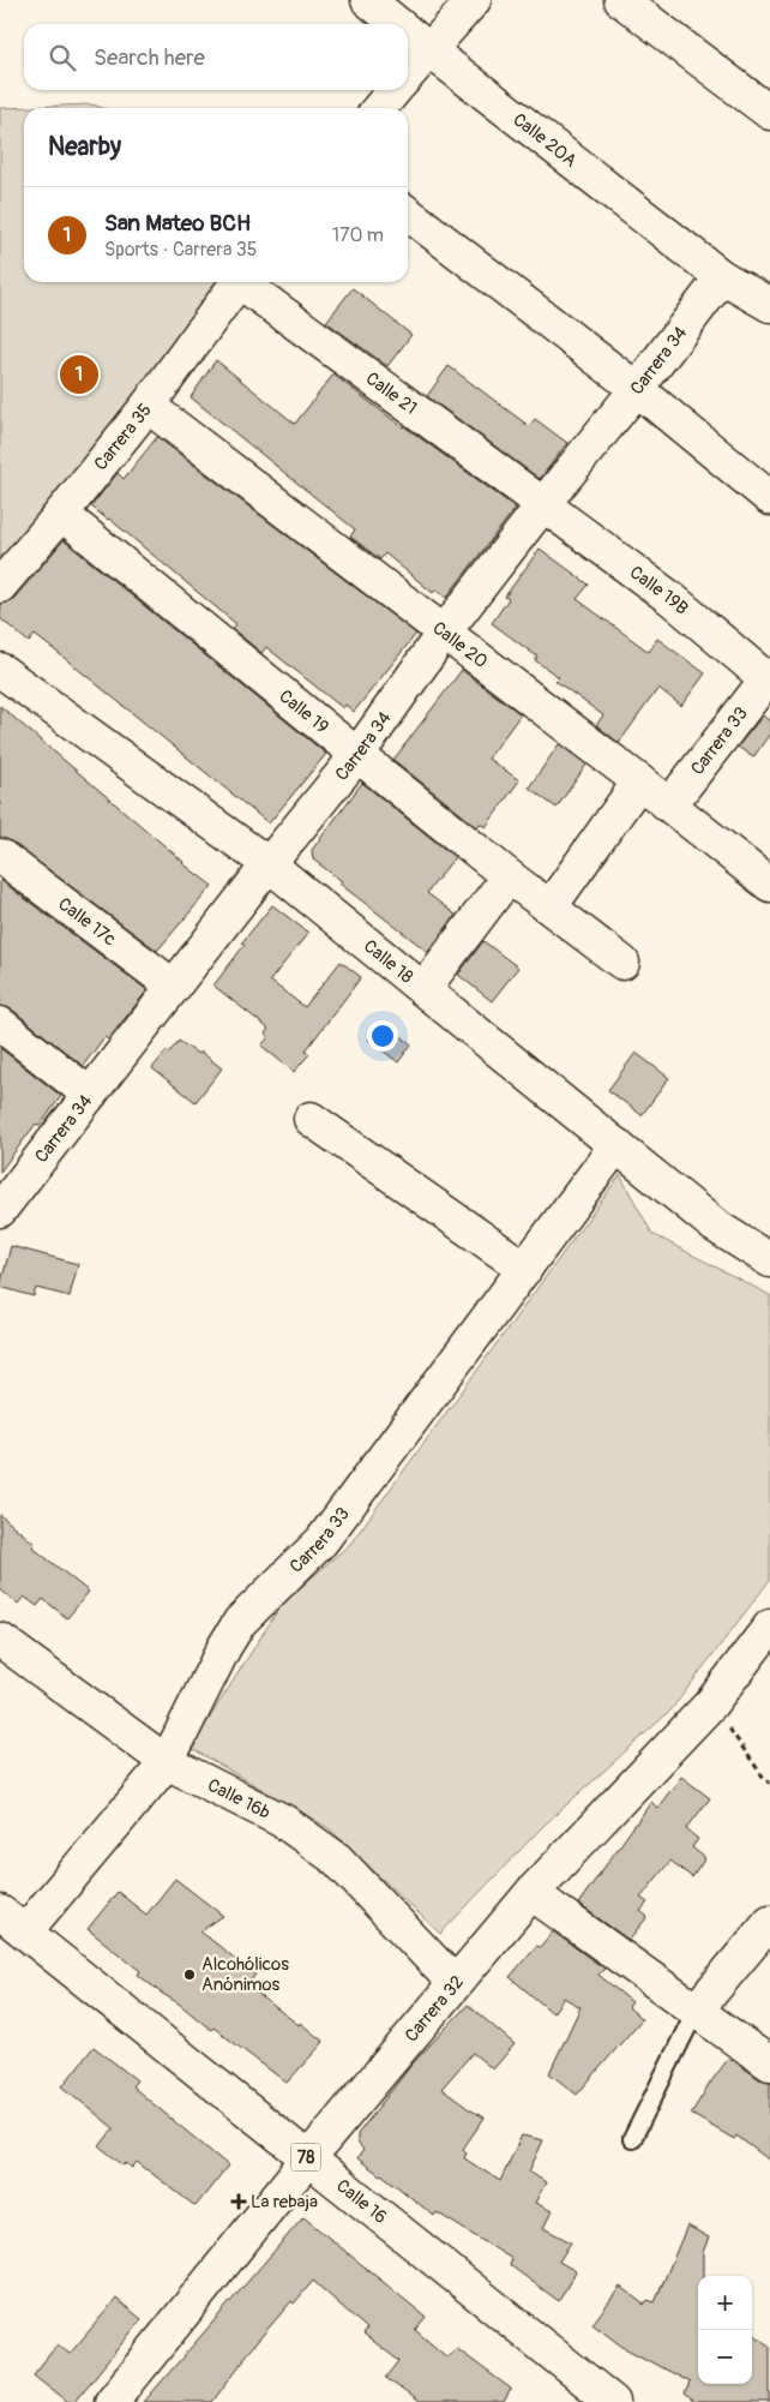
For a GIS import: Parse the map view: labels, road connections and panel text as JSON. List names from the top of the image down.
{
  "streets": {
    "main road": [
      "Calle 20A",
      "Carrera 34",
      "Calle 21",
      "Carrera 35",
      "Calle 19B",
      "Calle 20",
      "Calle 19",
      "Carrera 33",
      "Calle 17c",
      "Calle 18",
      "Calle 16b",
      "Carrera 32",
      "78",
      "Calle 16"
    ]
  },
  "crossings": [
    ["Calle 20A", "Carrera 34"],
    ["Carrera 34", "Calle 21"],
    ["Carrera 34", "Calle 19B"],
    ["Carrera 34", "Calle 20"],
    ["Carrera 34", "Calle 19"],
    ["Carrera 34", "Calle 17c"],
    ["Carrera 34", "Calle 18"],
    ["Calle 21", "Calle 19B"],
    ["Carrera 35", "Calle 20"],
    ["Carrera 35", "Calle 19"],
    ["Calle 19B", "Carrera 33"],
    ["Calle 20", "Carrera 33"],
    ["Carrera 33", "Calle 18"],
    ["Carrera 33", "Calle 16b"],
    ["Carrera 33", "Calle 16"],
    ["Calle 16b", "Carrera 32"],
    ["Carrera 32", "Calle 16"]
  ],
  "places": {
    "other": ["Alcohólicos Anónimos"],
    "health": ["La rebaja"]
  },
  "page": {
    "search": "Search here",
    "heading": "Nearby",
    "list": [
      {
        "mark": "1",
        "name": "San Mateo BCH",
        "note": "Sports · Carrera 35",
        "value": "170 m"
      }
    ],
    "pins": "1",
    "map_buttons": ["+", "−"]
  }
}
